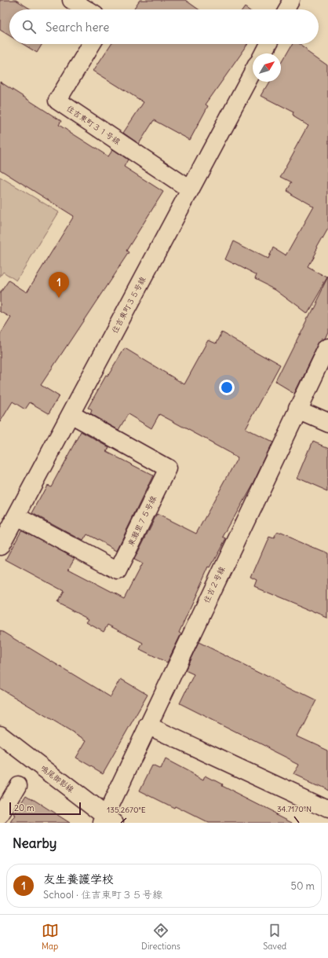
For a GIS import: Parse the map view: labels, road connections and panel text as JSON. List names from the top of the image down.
{
  "streets": {
    "street": [
      "住吉東町３１号線",
      "住吉東町３５号線",
      "東灘里７５号線",
      "住吉２号線",
      "鳴尾御影線"
    ]
  },
  "crossings": [
    ["住吉東町３１号線", "住吉東町３５号線"],
    ["住吉東町３５号線", "東灘里７５号線"],
    ["住吉２号線", "鳴尾御影線"]
  ],
  "scale_bar": "20 m",
  "north": "top right",
  "page": {
    "search": "Search here",
    "pins": "1",
    "scale": "20 m",
    "heading": "Nearby",
    "list": [
      {
        "mark": "1",
        "name": "友生養護学校",
        "note": "School · 住吉東町３５号線",
        "value": "50 m"
      }
    ],
    "nav": ["Map", "Directions", "Saved"]
  },
  "coordinates": ["34.7170°N", "135.2670°E"]
}
